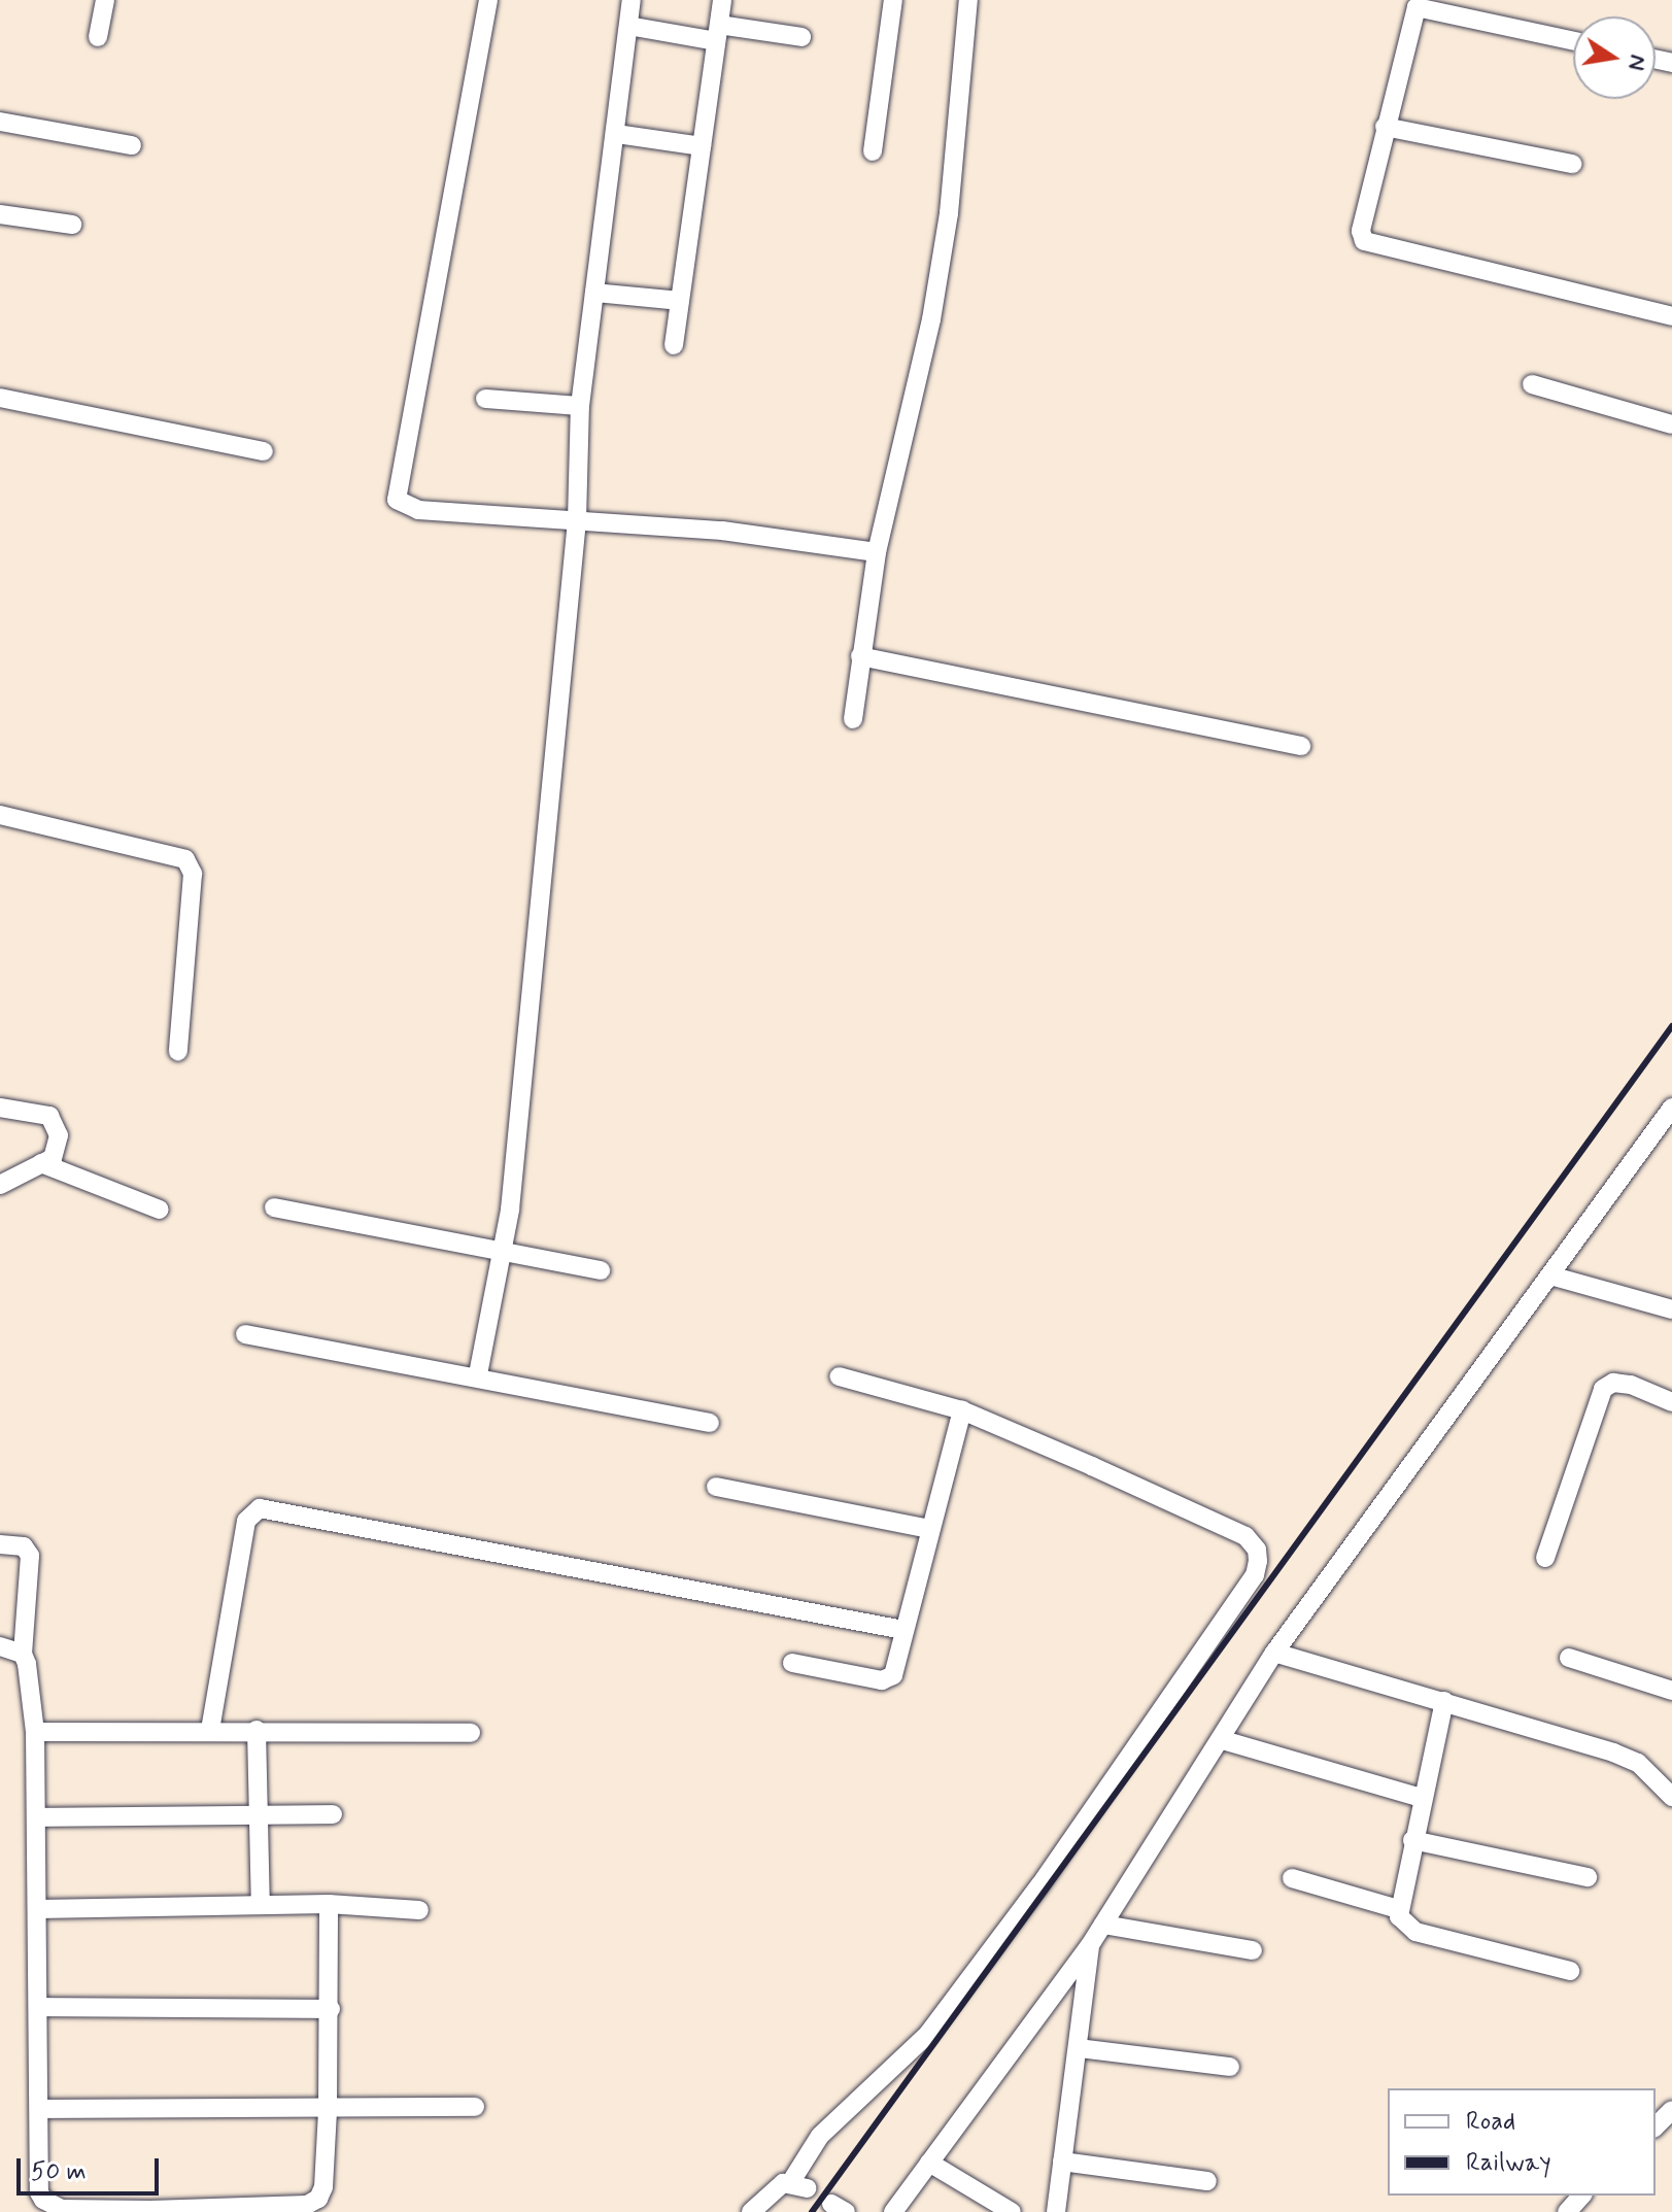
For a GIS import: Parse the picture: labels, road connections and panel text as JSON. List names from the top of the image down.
{
  "legend": ["Road", "Railway"],
  "scale_bar": "50 m",
  "north": "right"
}
